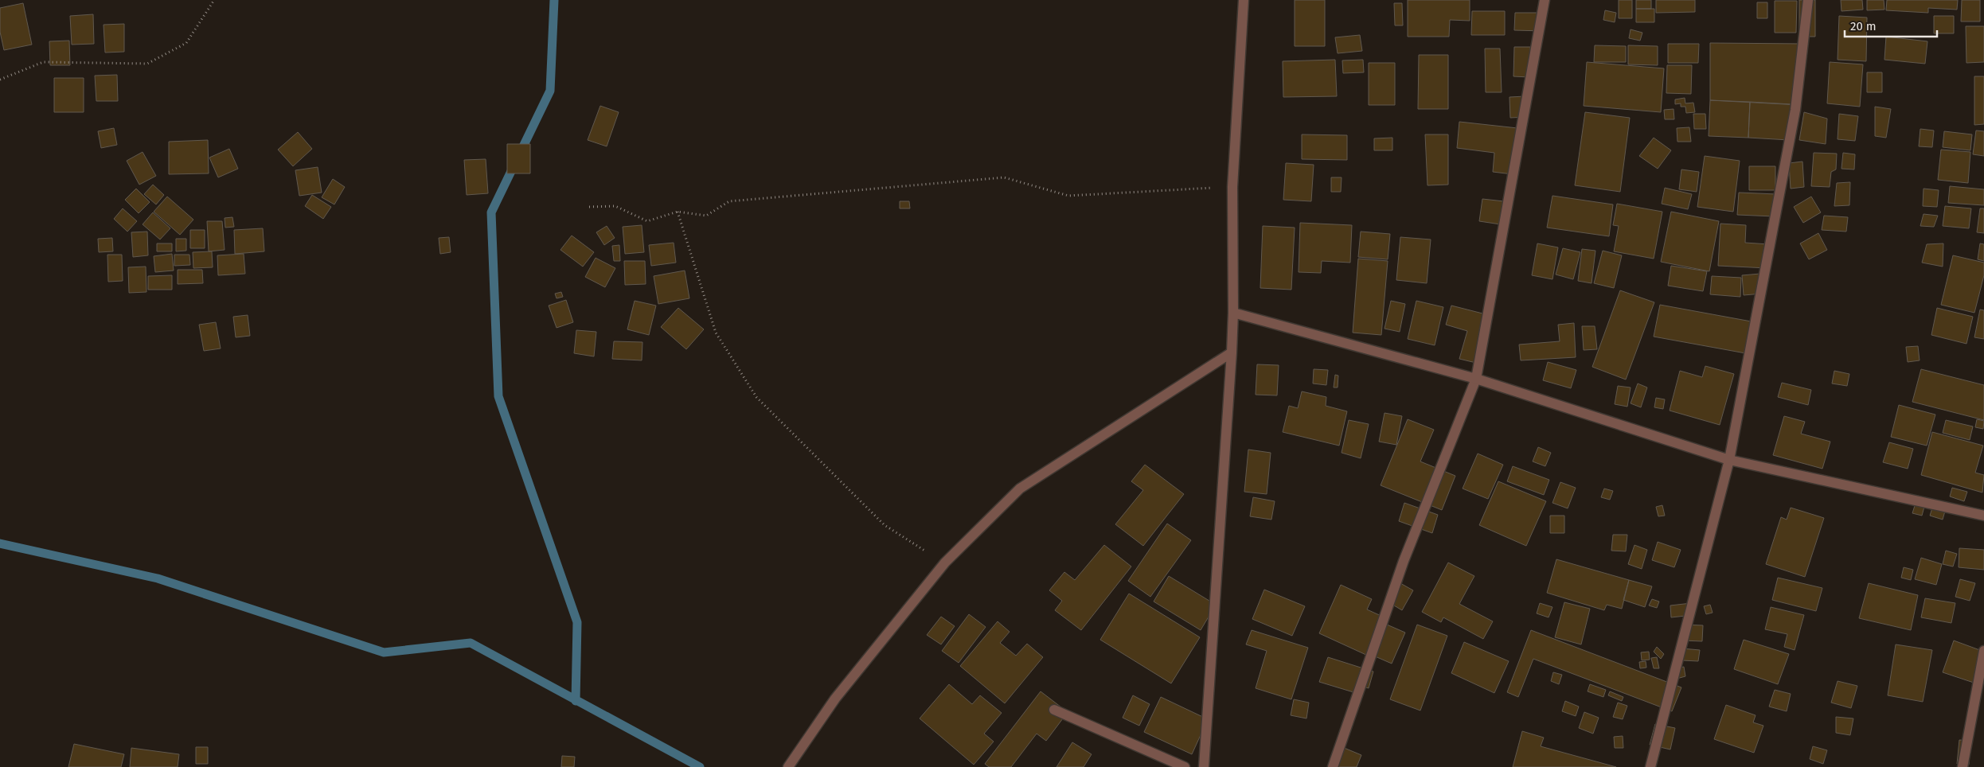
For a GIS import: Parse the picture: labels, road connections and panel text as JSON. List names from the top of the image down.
{
  "scale_bar": "20 m"
}
